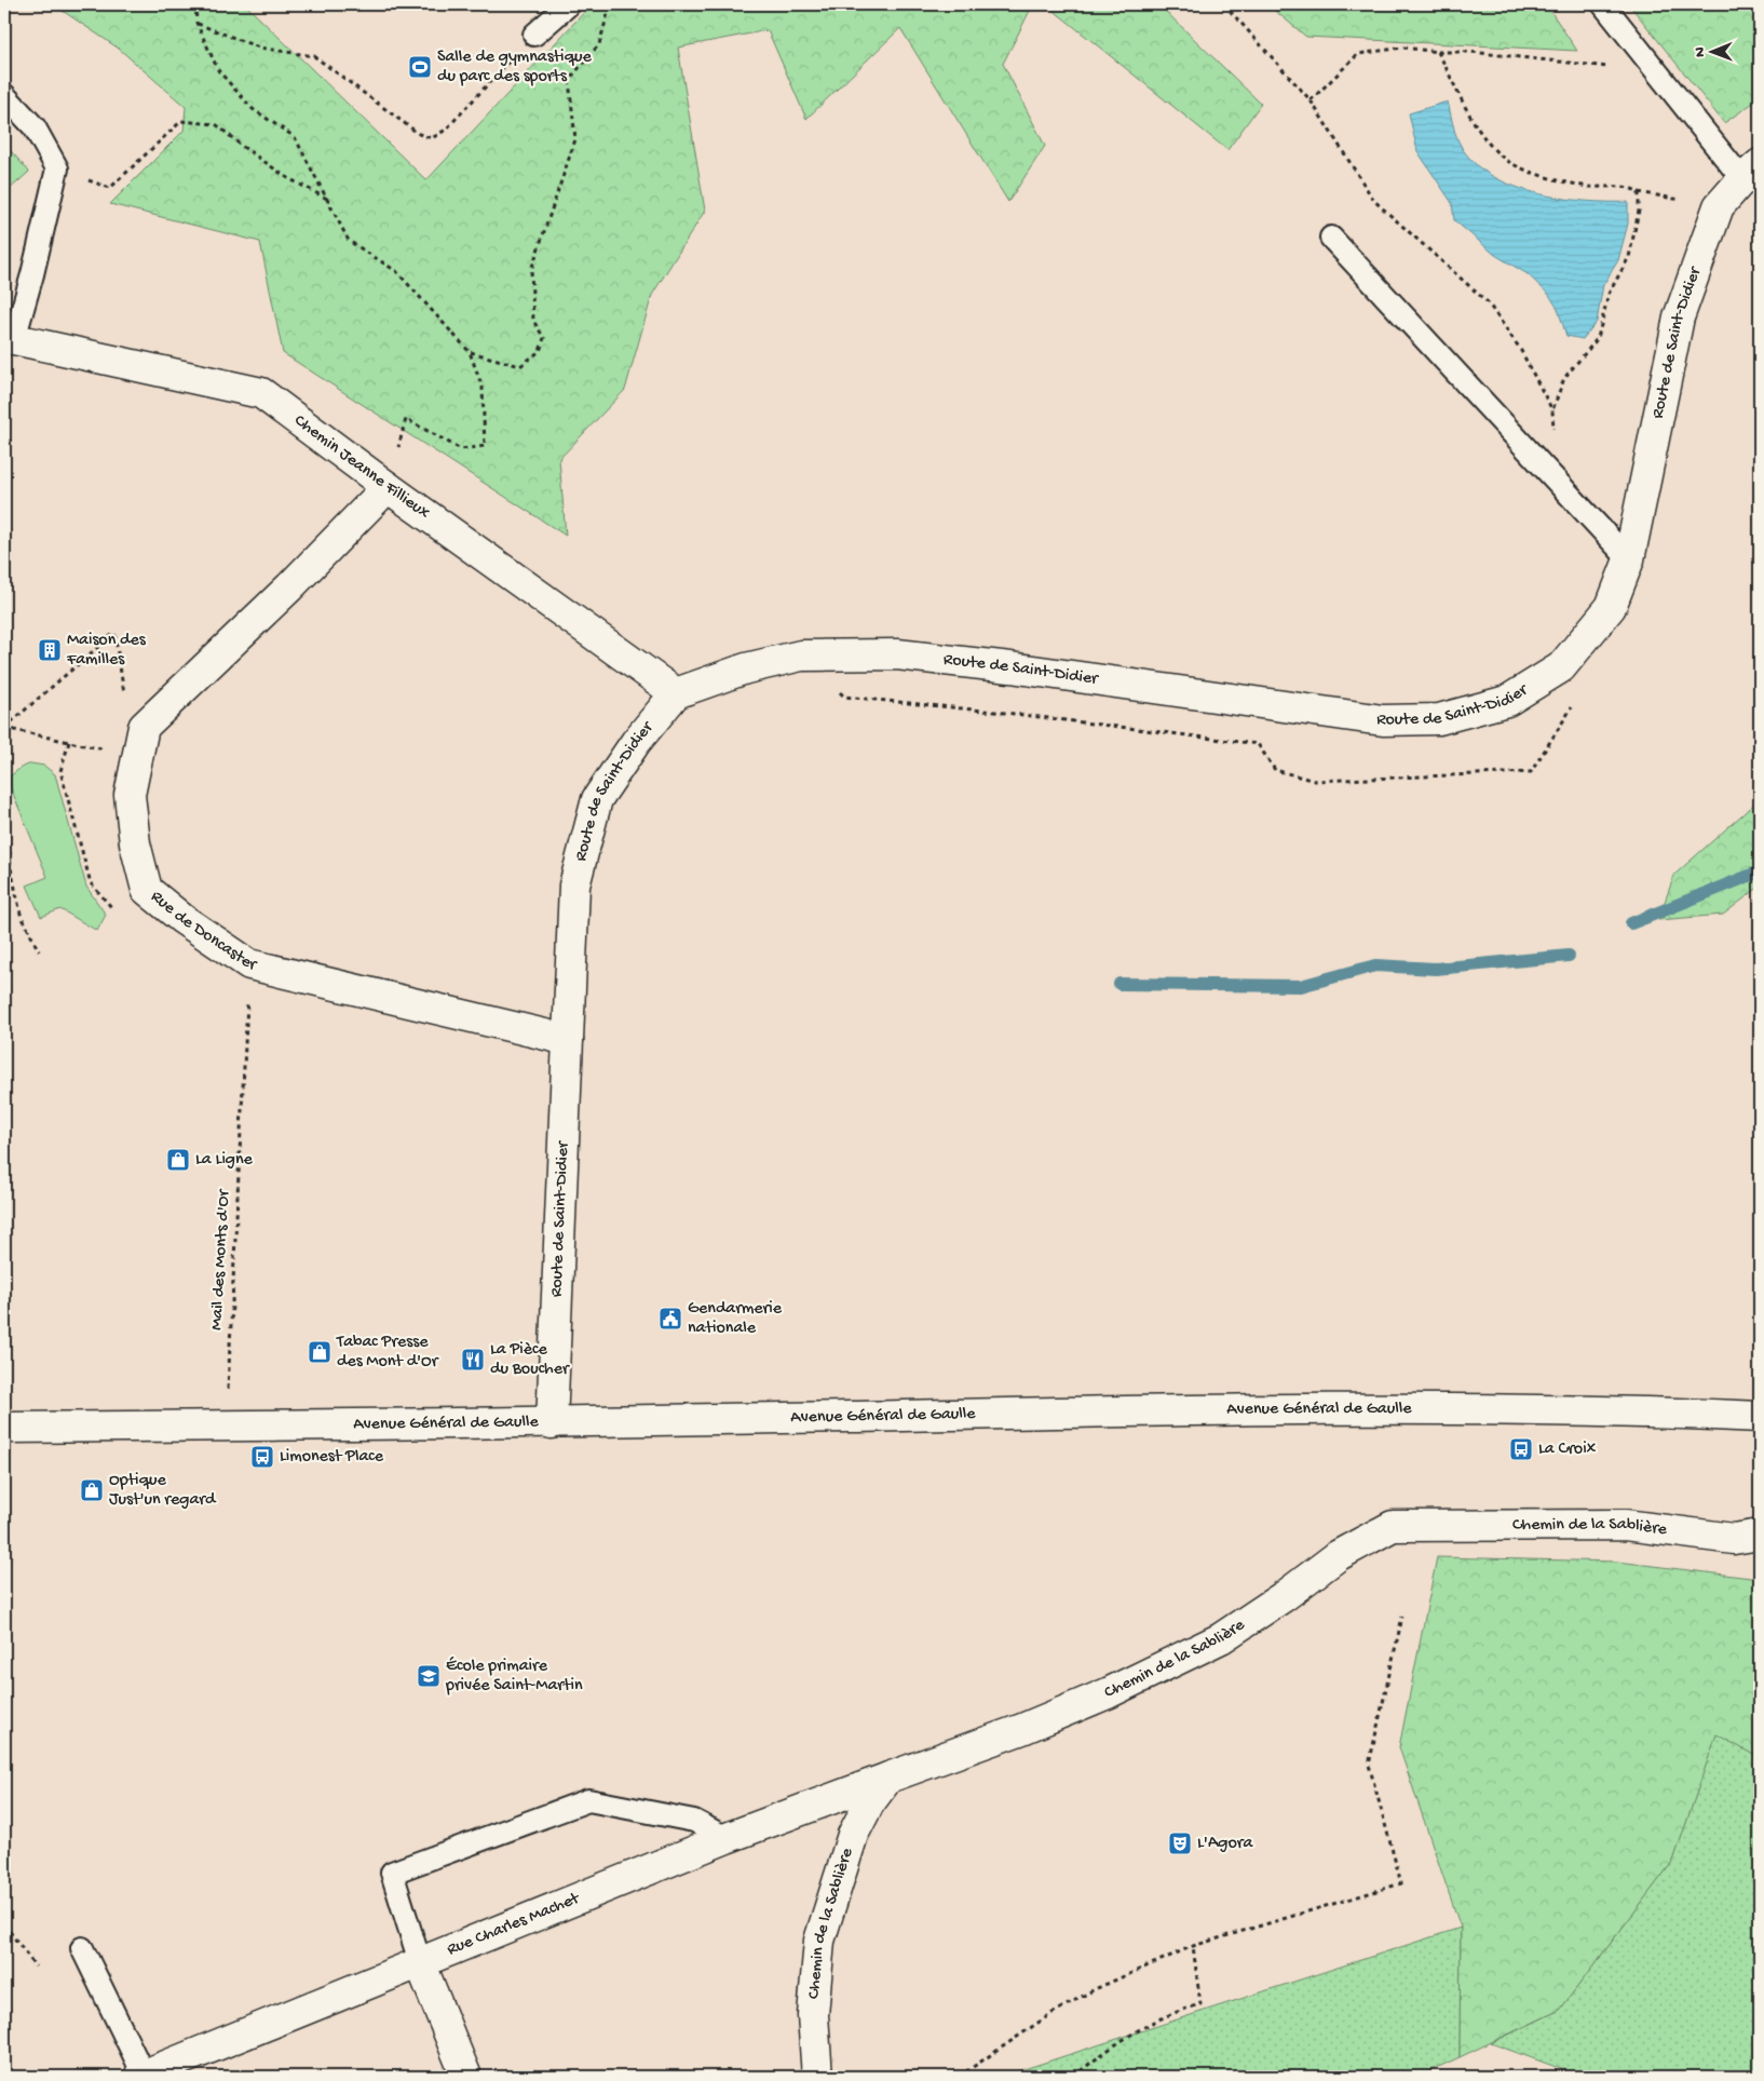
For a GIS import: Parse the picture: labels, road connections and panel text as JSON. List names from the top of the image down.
{
  "streets": {
    "street": [
      "Route de Saint-Didier",
      "Chemin Jeanne Fillieux",
      "Rue de Doncaster",
      "Avenue Général de Gaulle",
      "Chemin de la Sablière",
      "Rue Charles Machet"
    ],
    "path": ["Mail des Monts d'Or"]
  },
  "crossings": [
    ["Route de Saint-Didier", "Chemin Jeanne Fillieux"],
    ["Route de Saint-Didier", "Rue de Doncaster"],
    ["Route de Saint-Didier", "Avenue Général de Gaulle"],
    ["Rue de Doncaster", "Mail des Monts d'Or"],
    ["Mail des Monts d'Or", "Avenue Général de Gaulle"],
    ["Chemin de la Sablière", "Rue Charles Machet"]
  ],
  "places": {
    "sports": ["Salle de gymnastique du parc des sports"],
    "building": ["Maison des Familles"],
    "shop": ["La Ligne", "Tabac Presse des Mont d'Or", "Optique Just'un regard"],
    "public building": ["Gendarmerie nationale"],
    "restaurant": ["La Pièce du Boucher"],
    "bus stop": ["La Croix", "Limonest Place"],
    "school or university": ["École primaire privée Saint-Martin"],
    "theatre": ["L'Agora"]
  },
  "north": "left"
}
